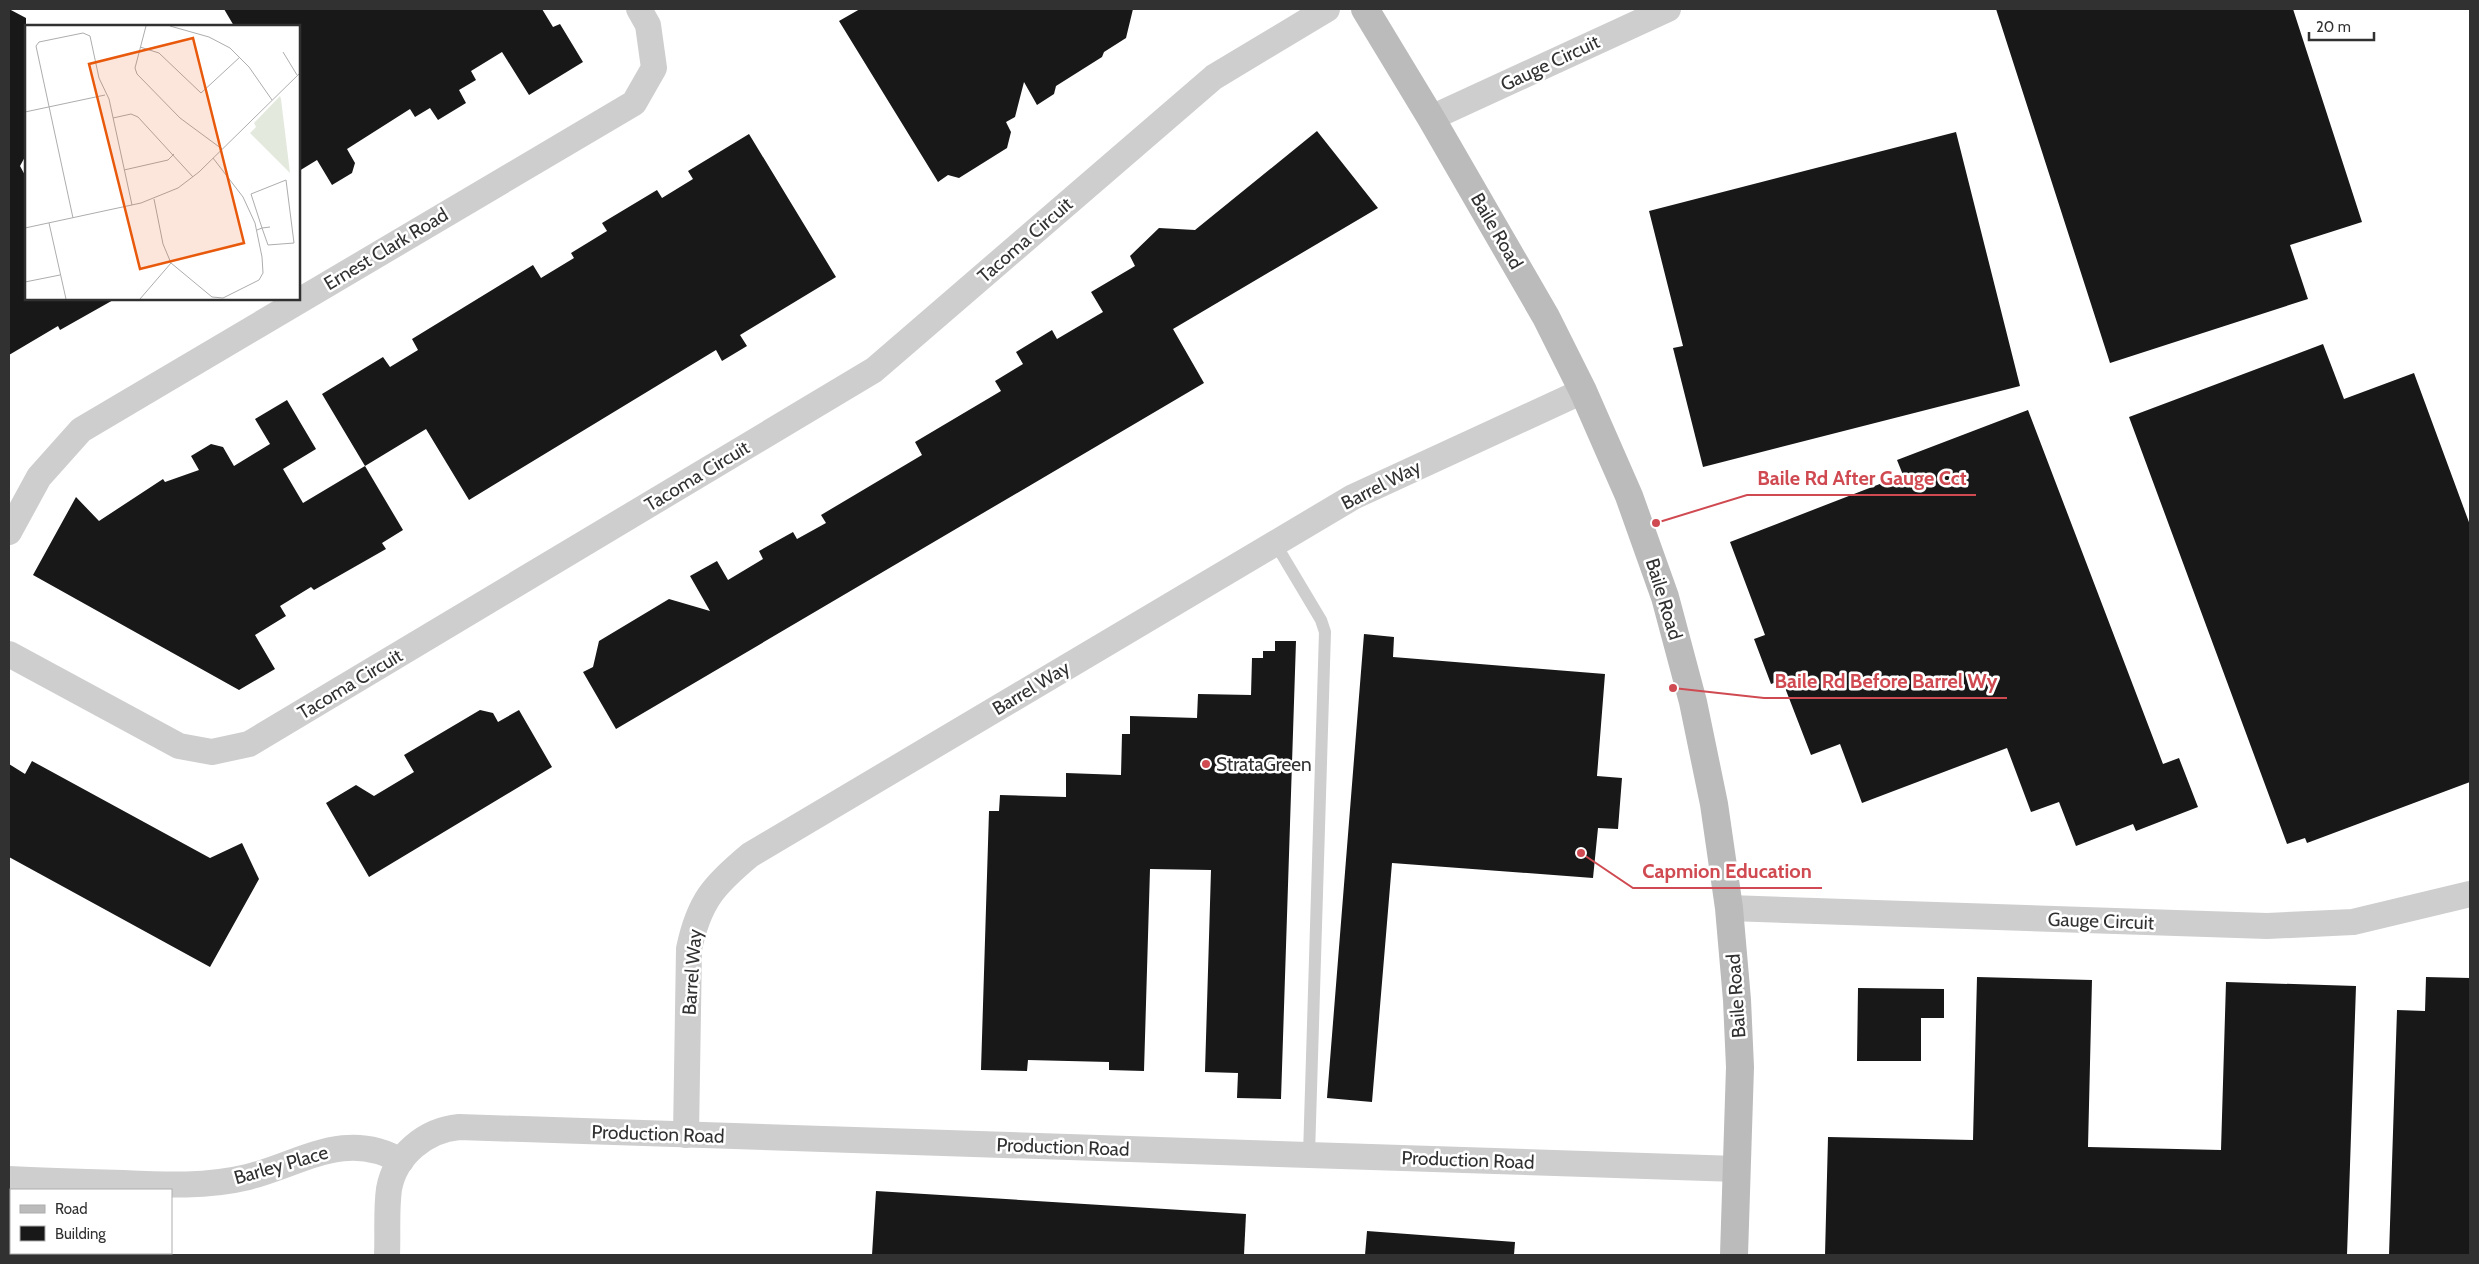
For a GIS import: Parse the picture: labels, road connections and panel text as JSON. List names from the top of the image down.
{
  "streets": {
    "street": [
      "Gauge Circuit",
      "Baile Road",
      "Tacoma Circuit",
      "Ernest Clark Road",
      "Barrel Way",
      "Production Road",
      "Barley Place"
    ]
  },
  "crossings": [
    ["Gauge Circuit", "Baile Road"],
    ["Baile Road", "Barrel Way"],
    ["Baile Road", "Production Road"],
    ["Barrel Way", "Production Road"],
    ["Production Road", "Barley Place"]
  ],
  "places": [
    "Baile Rd After Gauge Cct",
    "Baile Rd Before Barrel Wy",
    "StrataGreen",
    "Capmion Education"
  ],
  "legend": ["Road", "Building"],
  "scale_bar": "20 m"
}
